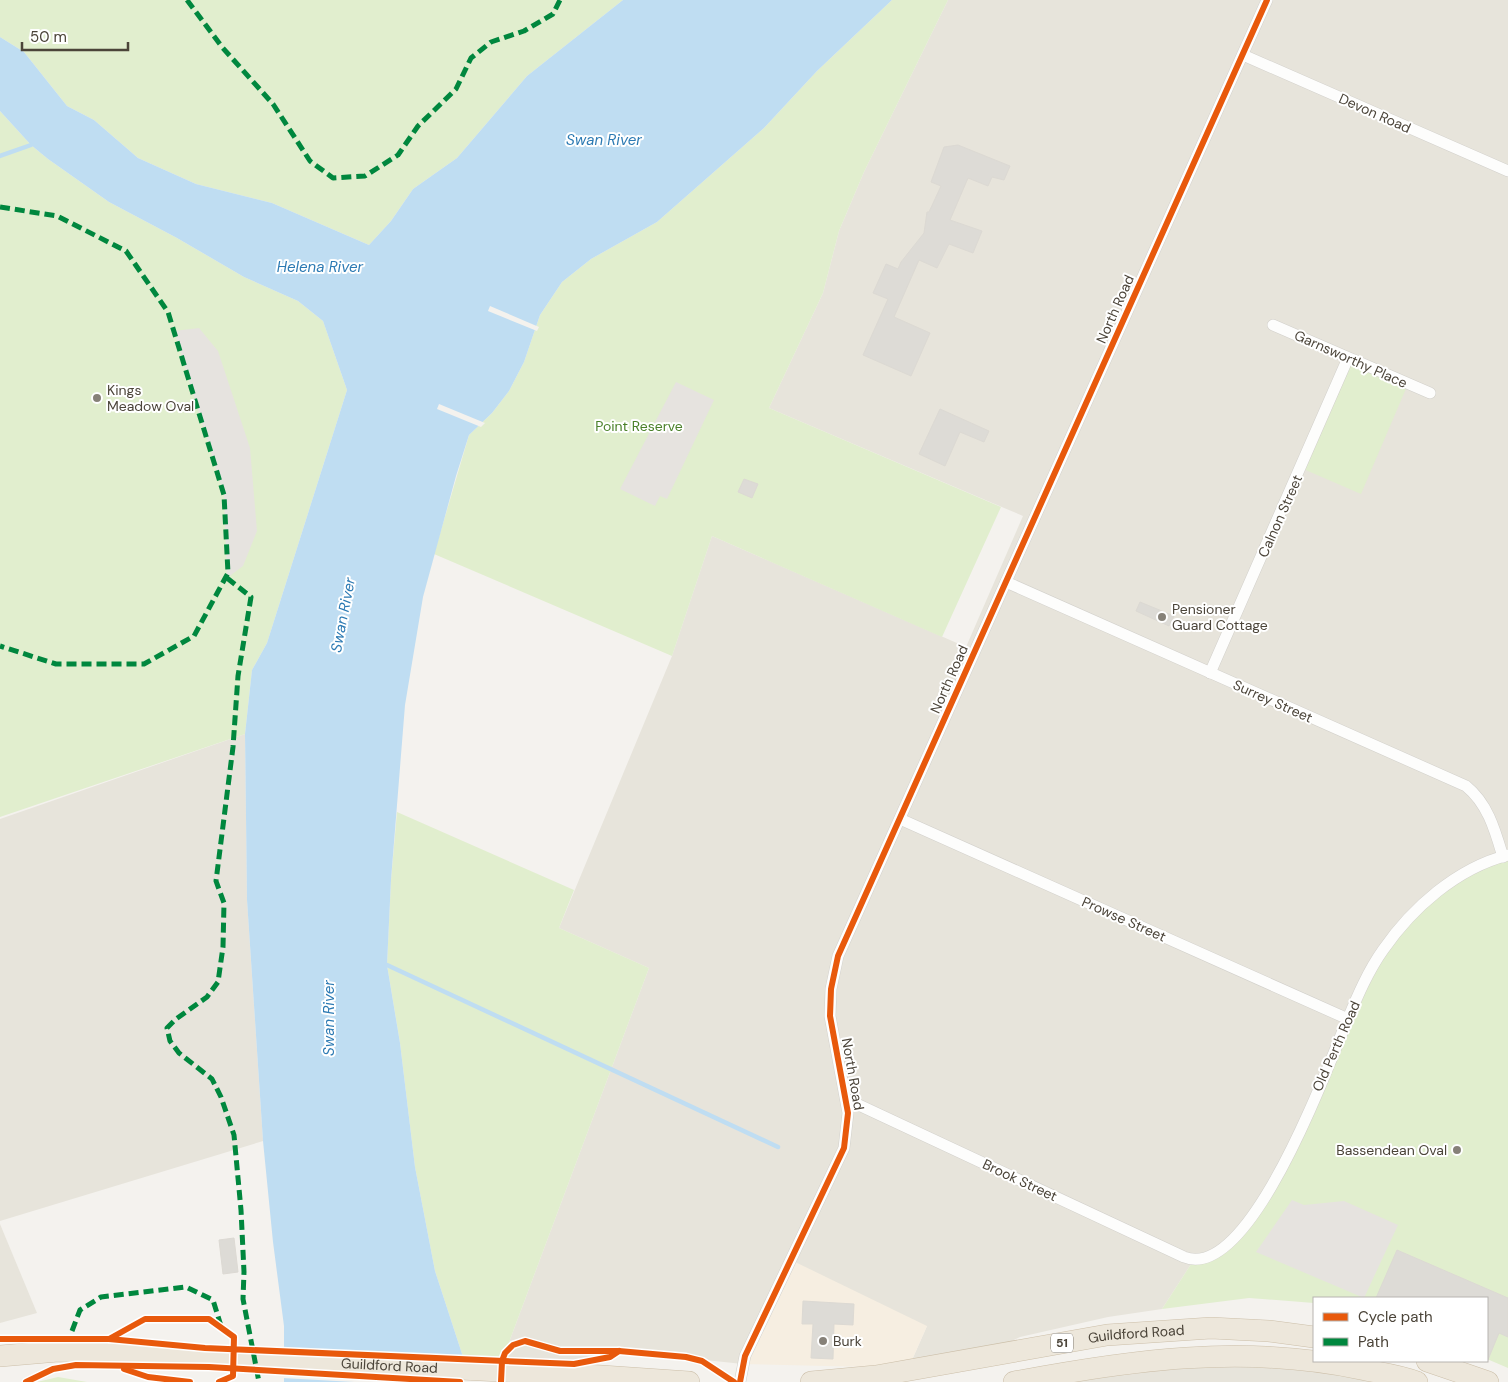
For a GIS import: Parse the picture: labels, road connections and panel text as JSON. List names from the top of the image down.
{
  "streets": {
    "highway": ["Guildford Road", "51"],
    "street": [
      "Devon Road",
      "North Road",
      "Garnsworthy Place",
      "Calnon Street",
      "Surrey Street",
      "Prowse Street",
      "Old Perth Road",
      "Brook Street"
    ]
  },
  "crossings": [
    ["Devon Road", "North Road"],
    ["North Road", "Surrey Street"],
    ["North Road", "Prowse Street"],
    ["North Road", "Brook Street"],
    ["Garnsworthy Place", "Calnon Street"],
    ["Calnon Street", "Surrey Street"],
    ["Surrey Street", "Old Perth Road"],
    ["Prowse Street", "Old Perth Road"],
    ["Old Perth Road", "Brook Street"]
  ],
  "water": ["Swan River", "Helena River"],
  "parks": ["Point Reserve"],
  "places": [
    "Kings Meadow Oval",
    "Pensioner Guard Cottage",
    "Bassendean Oval",
    "Burk"
  ],
  "legend": ["Cycle path", "Path"],
  "scale_bar": "50 m"
}
